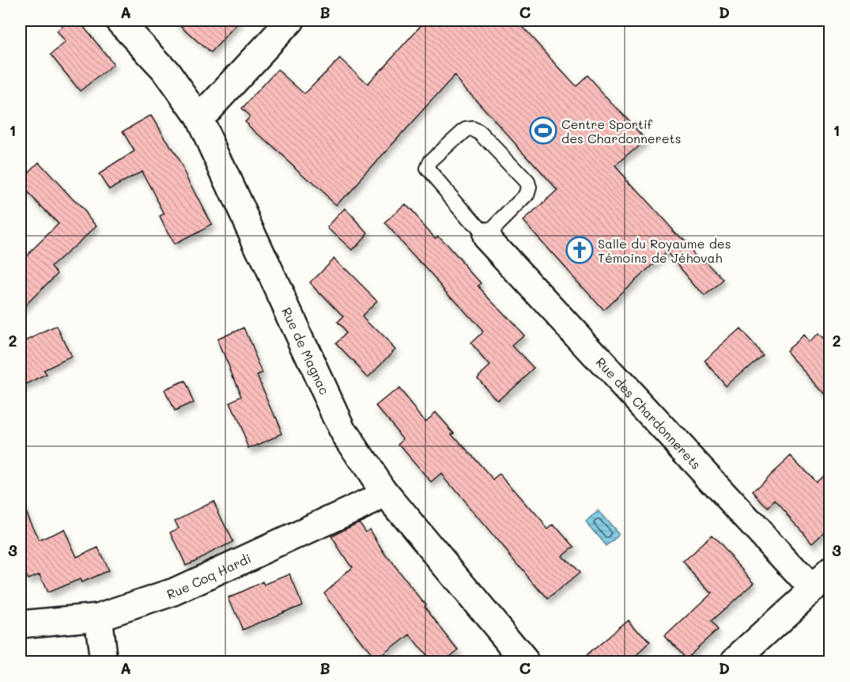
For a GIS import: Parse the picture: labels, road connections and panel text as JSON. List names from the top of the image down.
{
  "streets": {
    "street": ["Rue de Magnac", "Rue des Chardonnerets", "Rue Coq Hardi"]
  },
  "crossings": [
    ["Rue de Magnac", "Rue Coq Hardi"]
  ],
  "places": {
    "sports": ["Centre Sportif des Chardonnerets"],
    "church": ["Salle du Royaume des Témoins de Jéhovah"]
  },
  "grid": {
    "columns": [
      "A",
      "B",
      "C",
      "D"
    ],
    "rows": ["1", "2", "3"]
  }
}
